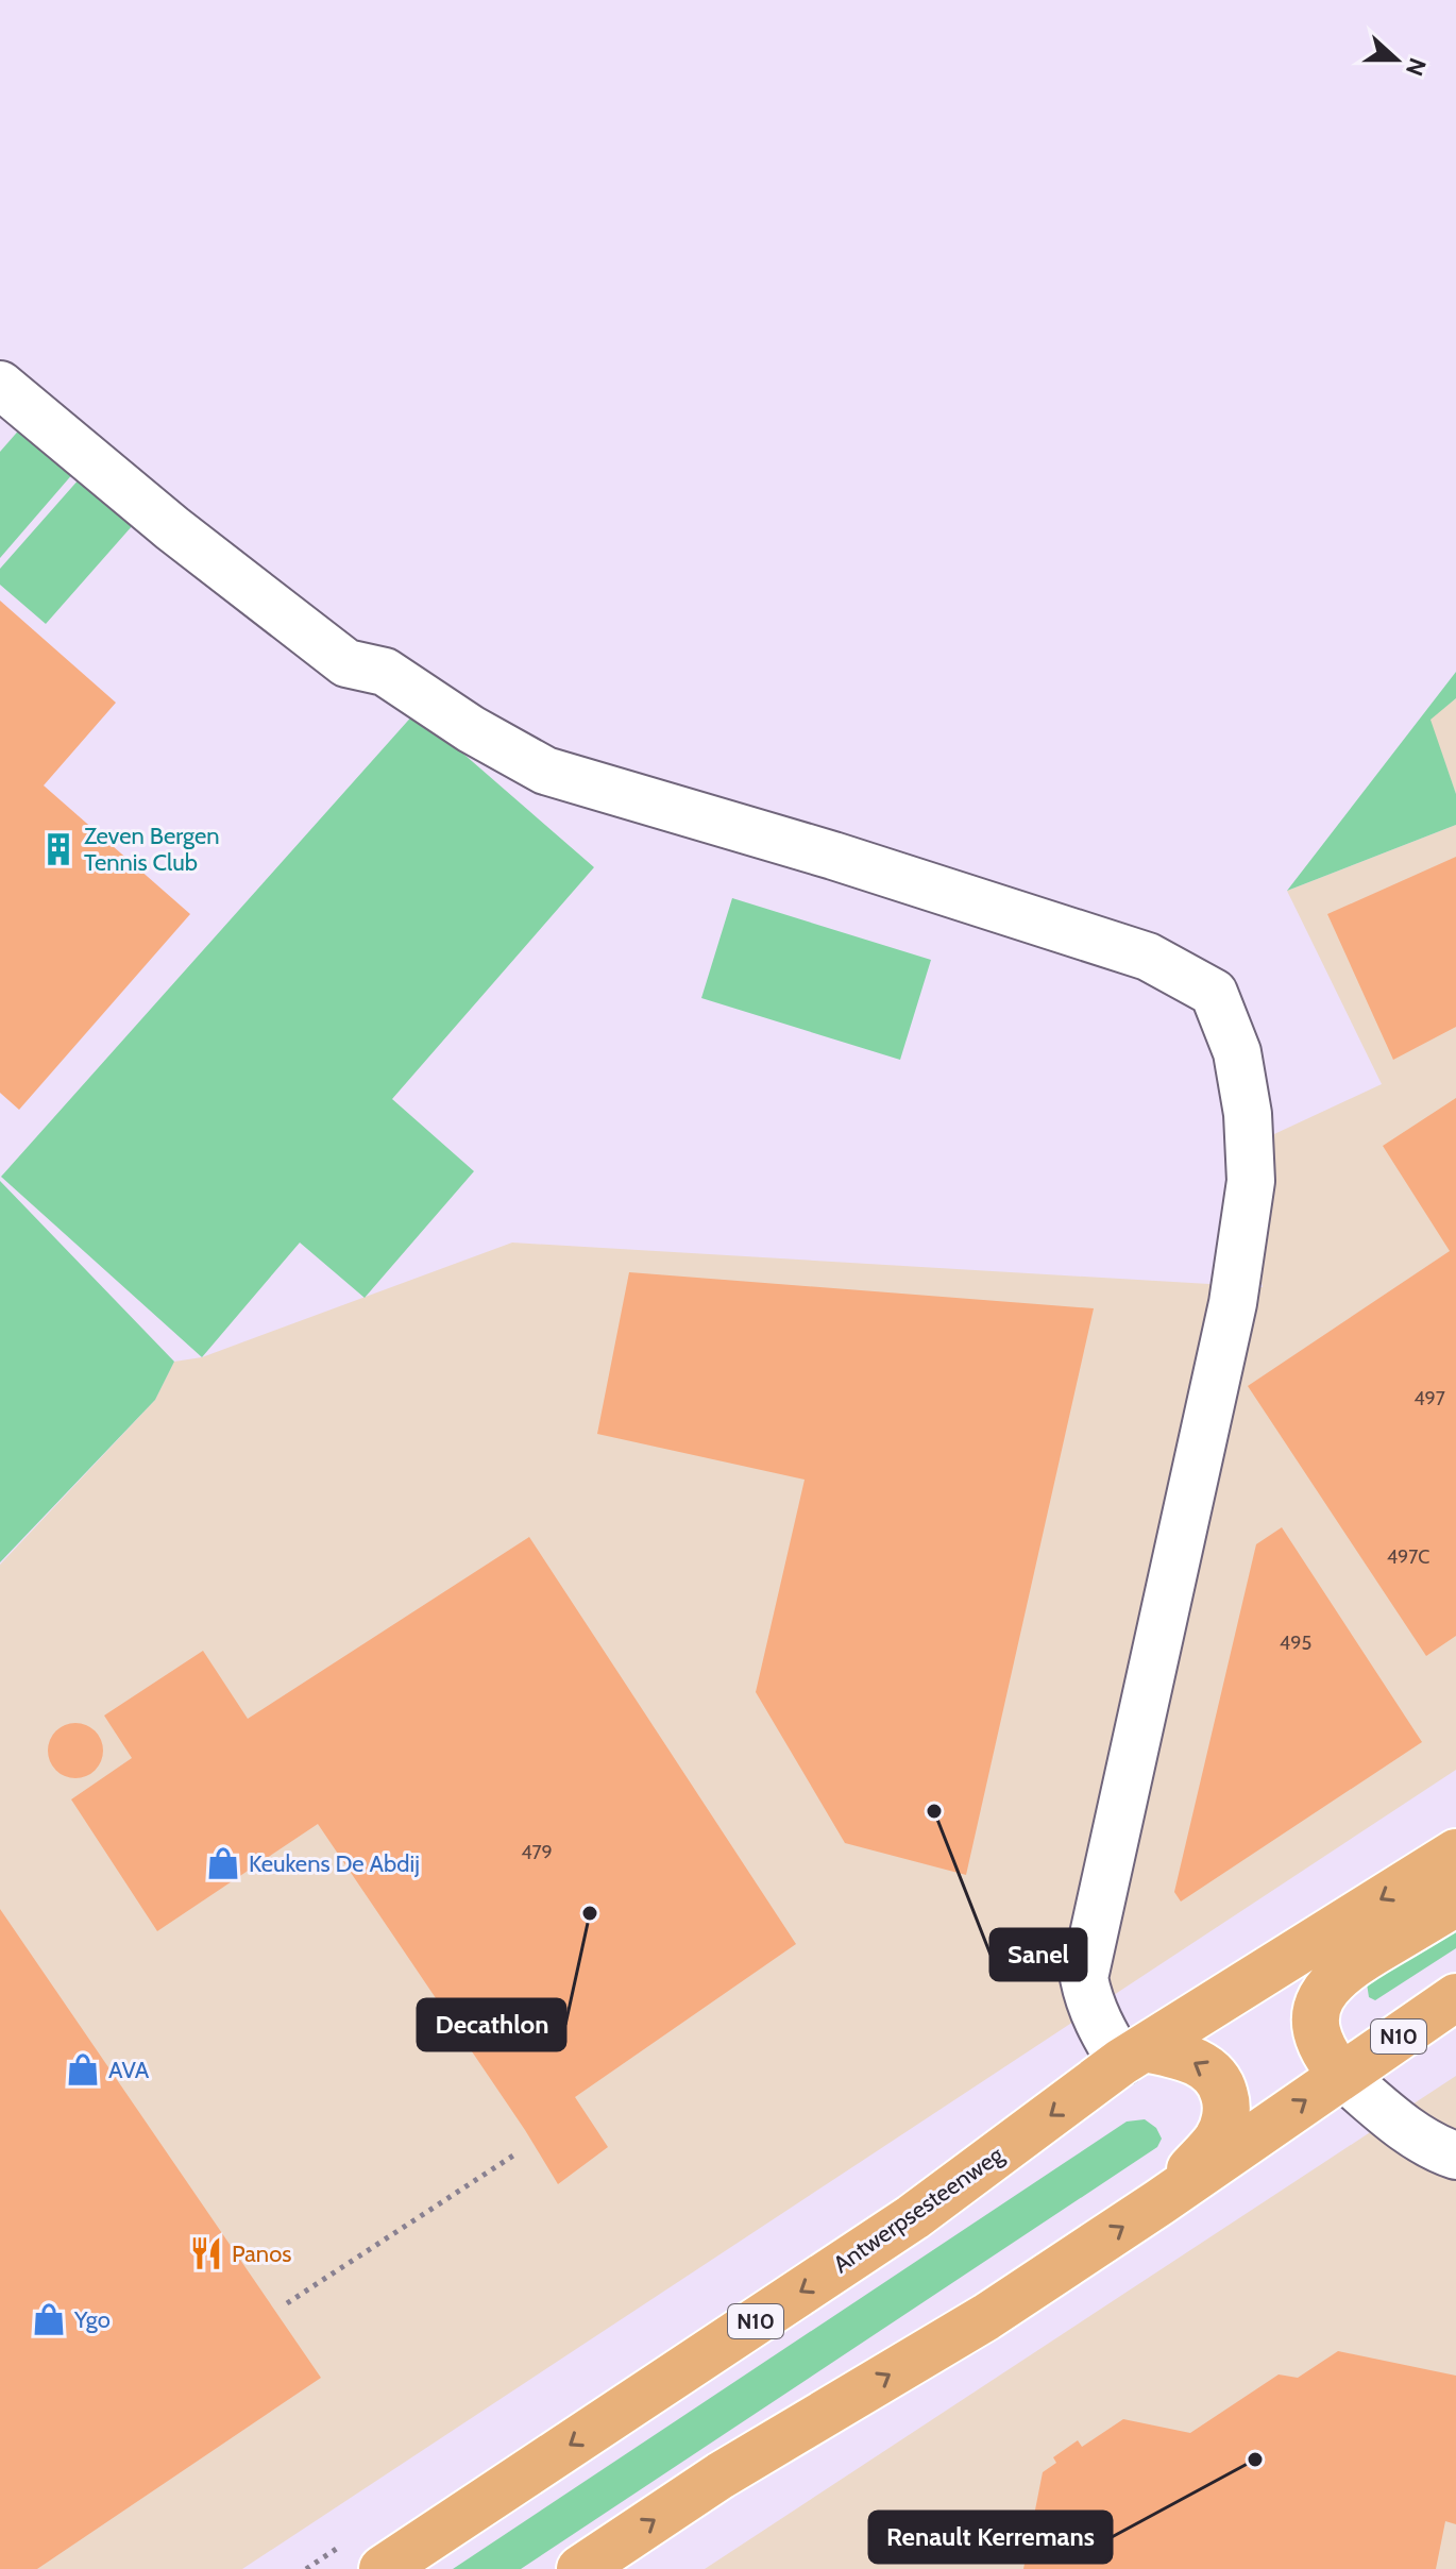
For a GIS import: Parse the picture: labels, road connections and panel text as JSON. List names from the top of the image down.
{
  "streets": {
    "main road": ["N10", "Antwerpsesteenweg"]
  },
  "places": {
    "building": ["Zeven Bergen Tennis Club"],
    "other": ["Sanel", "Decathlon", "Renault Kerremans"],
    "shop": ["Keukens De Abdij", "AVA", "Ygo"],
    "restaurant": ["Panos"]
  },
  "house_numbers": [
    "497",
    "497C",
    "495",
    "479"
  ],
  "north": "right"
}
